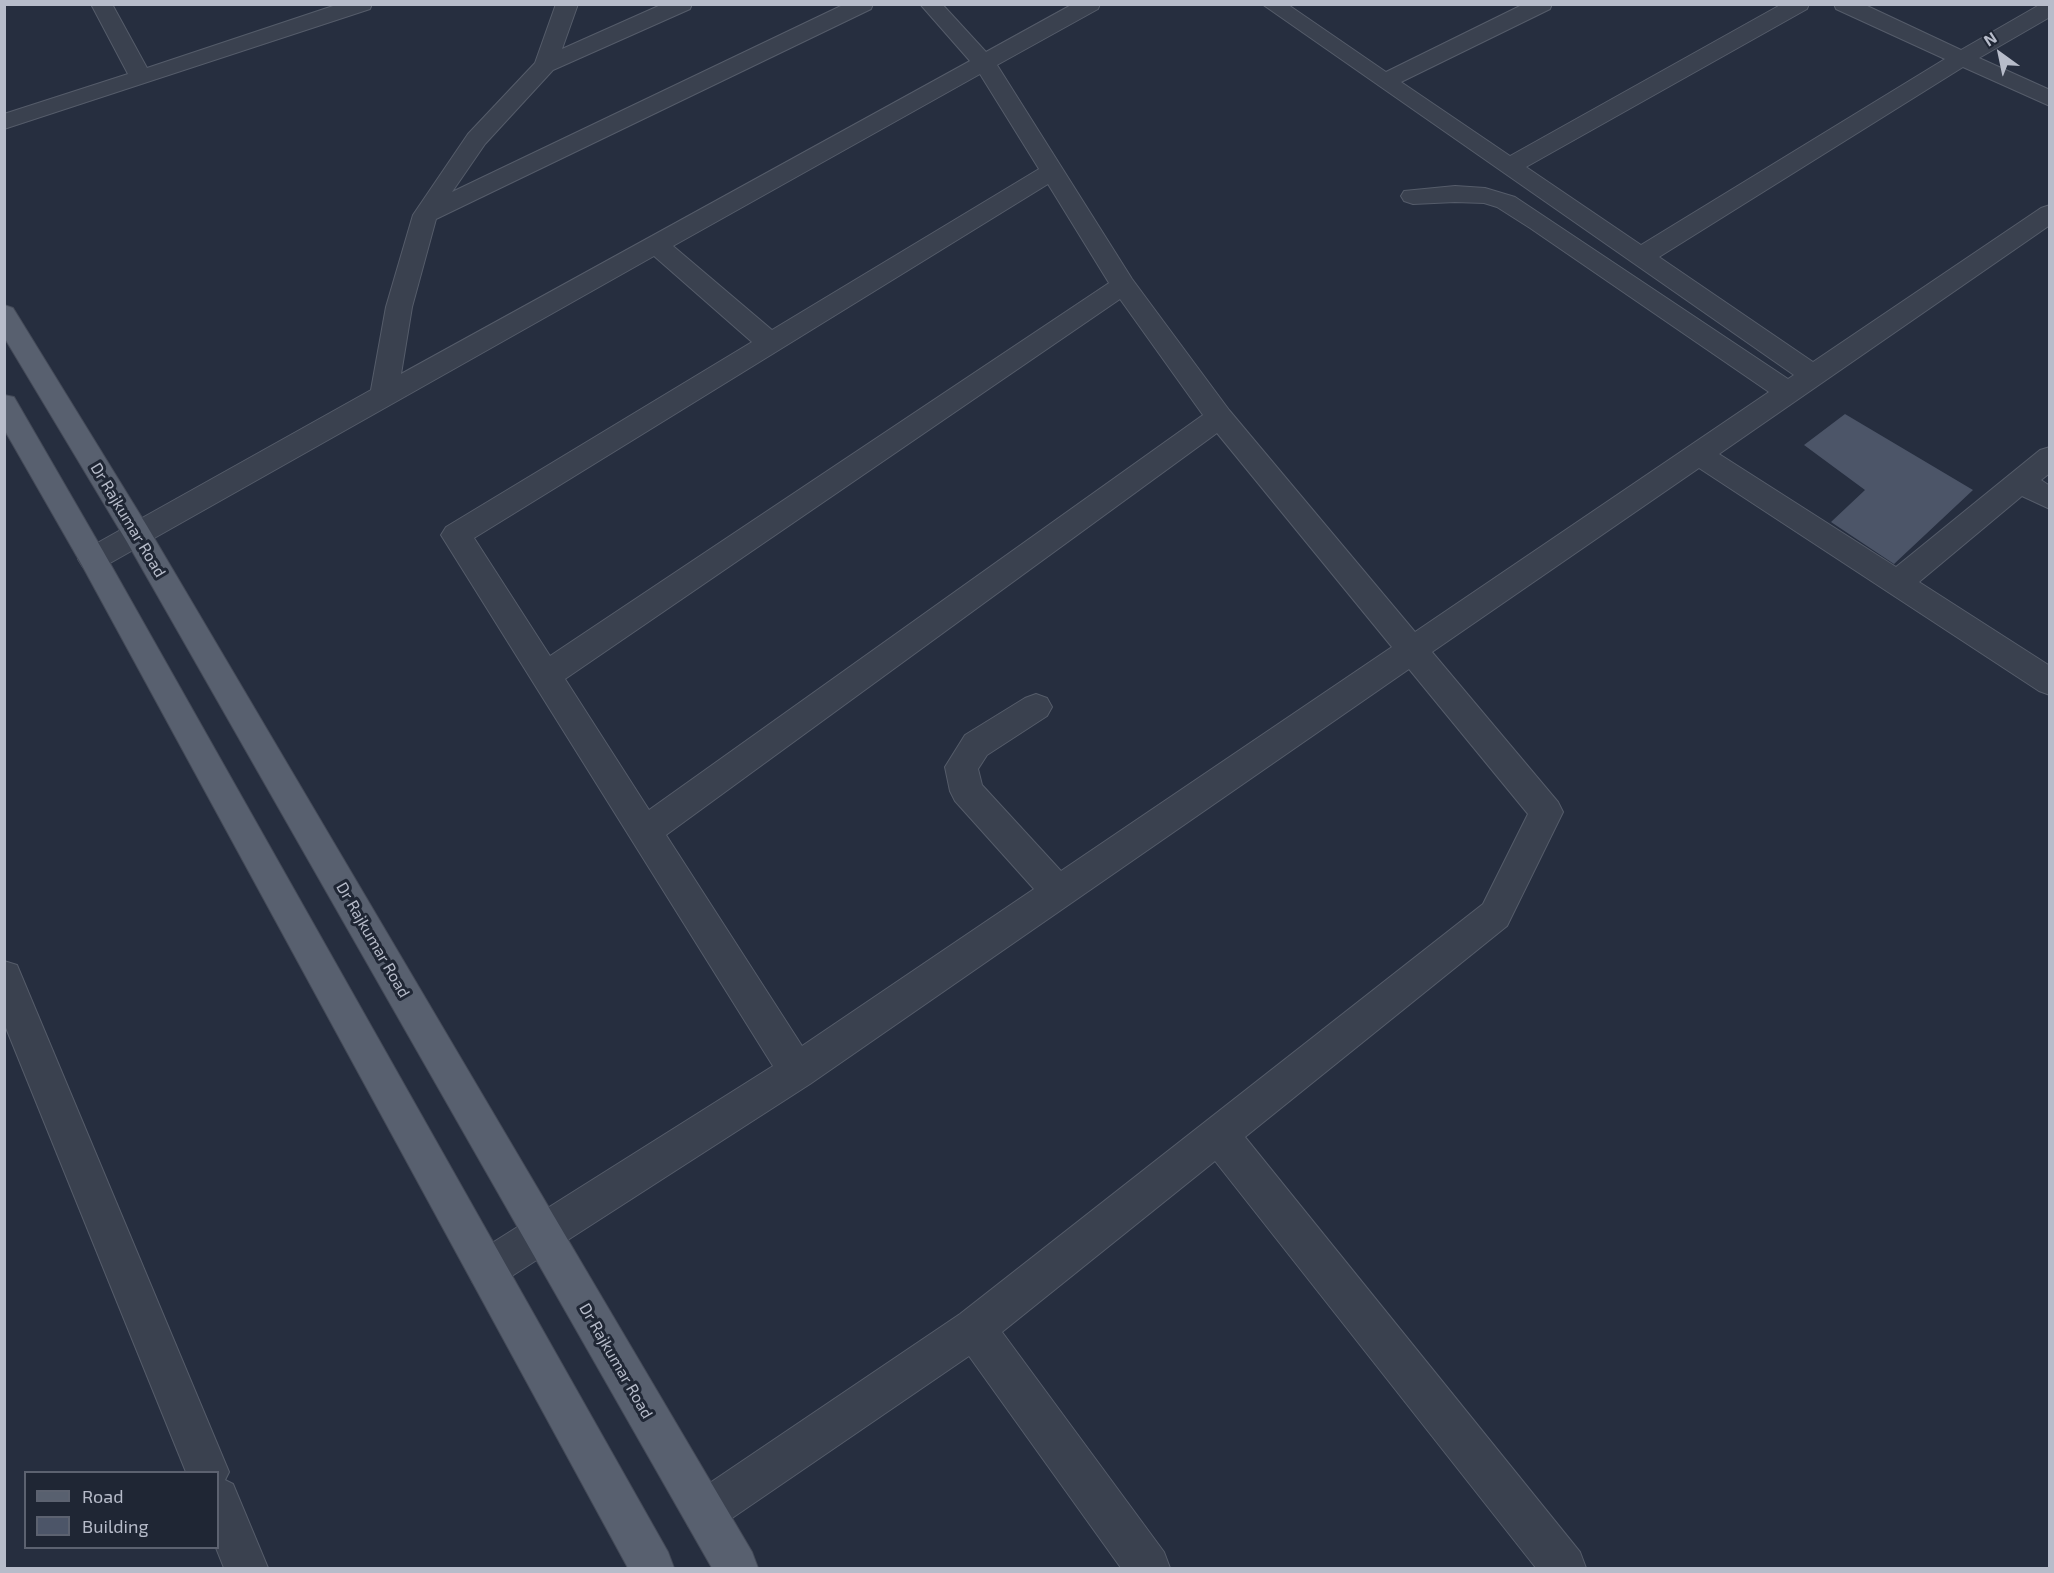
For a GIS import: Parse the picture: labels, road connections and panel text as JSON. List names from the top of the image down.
{
  "streets": {
    "main road": ["Dr Rajkumar Road"]
  },
  "legend": ["Road", "Building"],
  "north": "top left"
}
